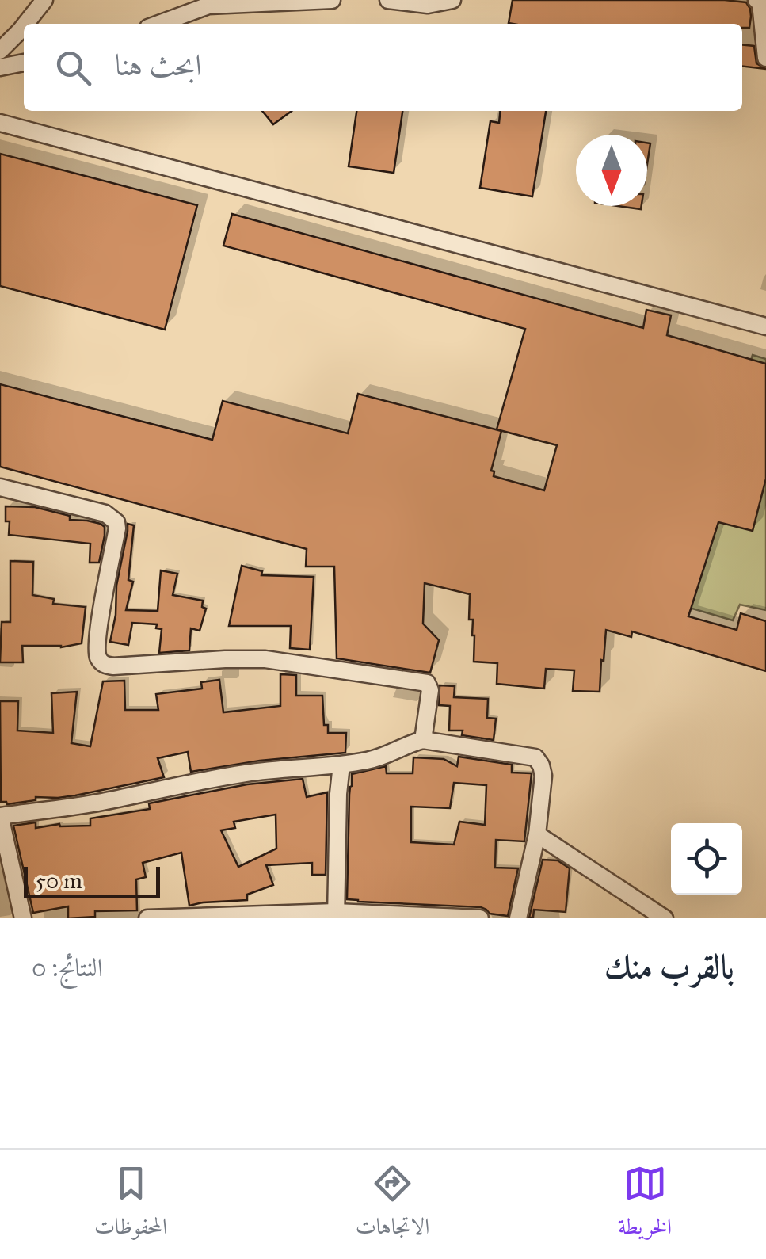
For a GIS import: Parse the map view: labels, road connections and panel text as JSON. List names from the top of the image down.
{
  "scale_bar": "50 m",
  "north": "bottom",
  "page": {
    "search": "ابحث هنا",
    "scale": "50 m",
    "heading": ["بالقرب منك", "النتائج: 0"],
    "nav": ["الخريطة", "الاتجاهات", "المحفوظات"]
  }
}
